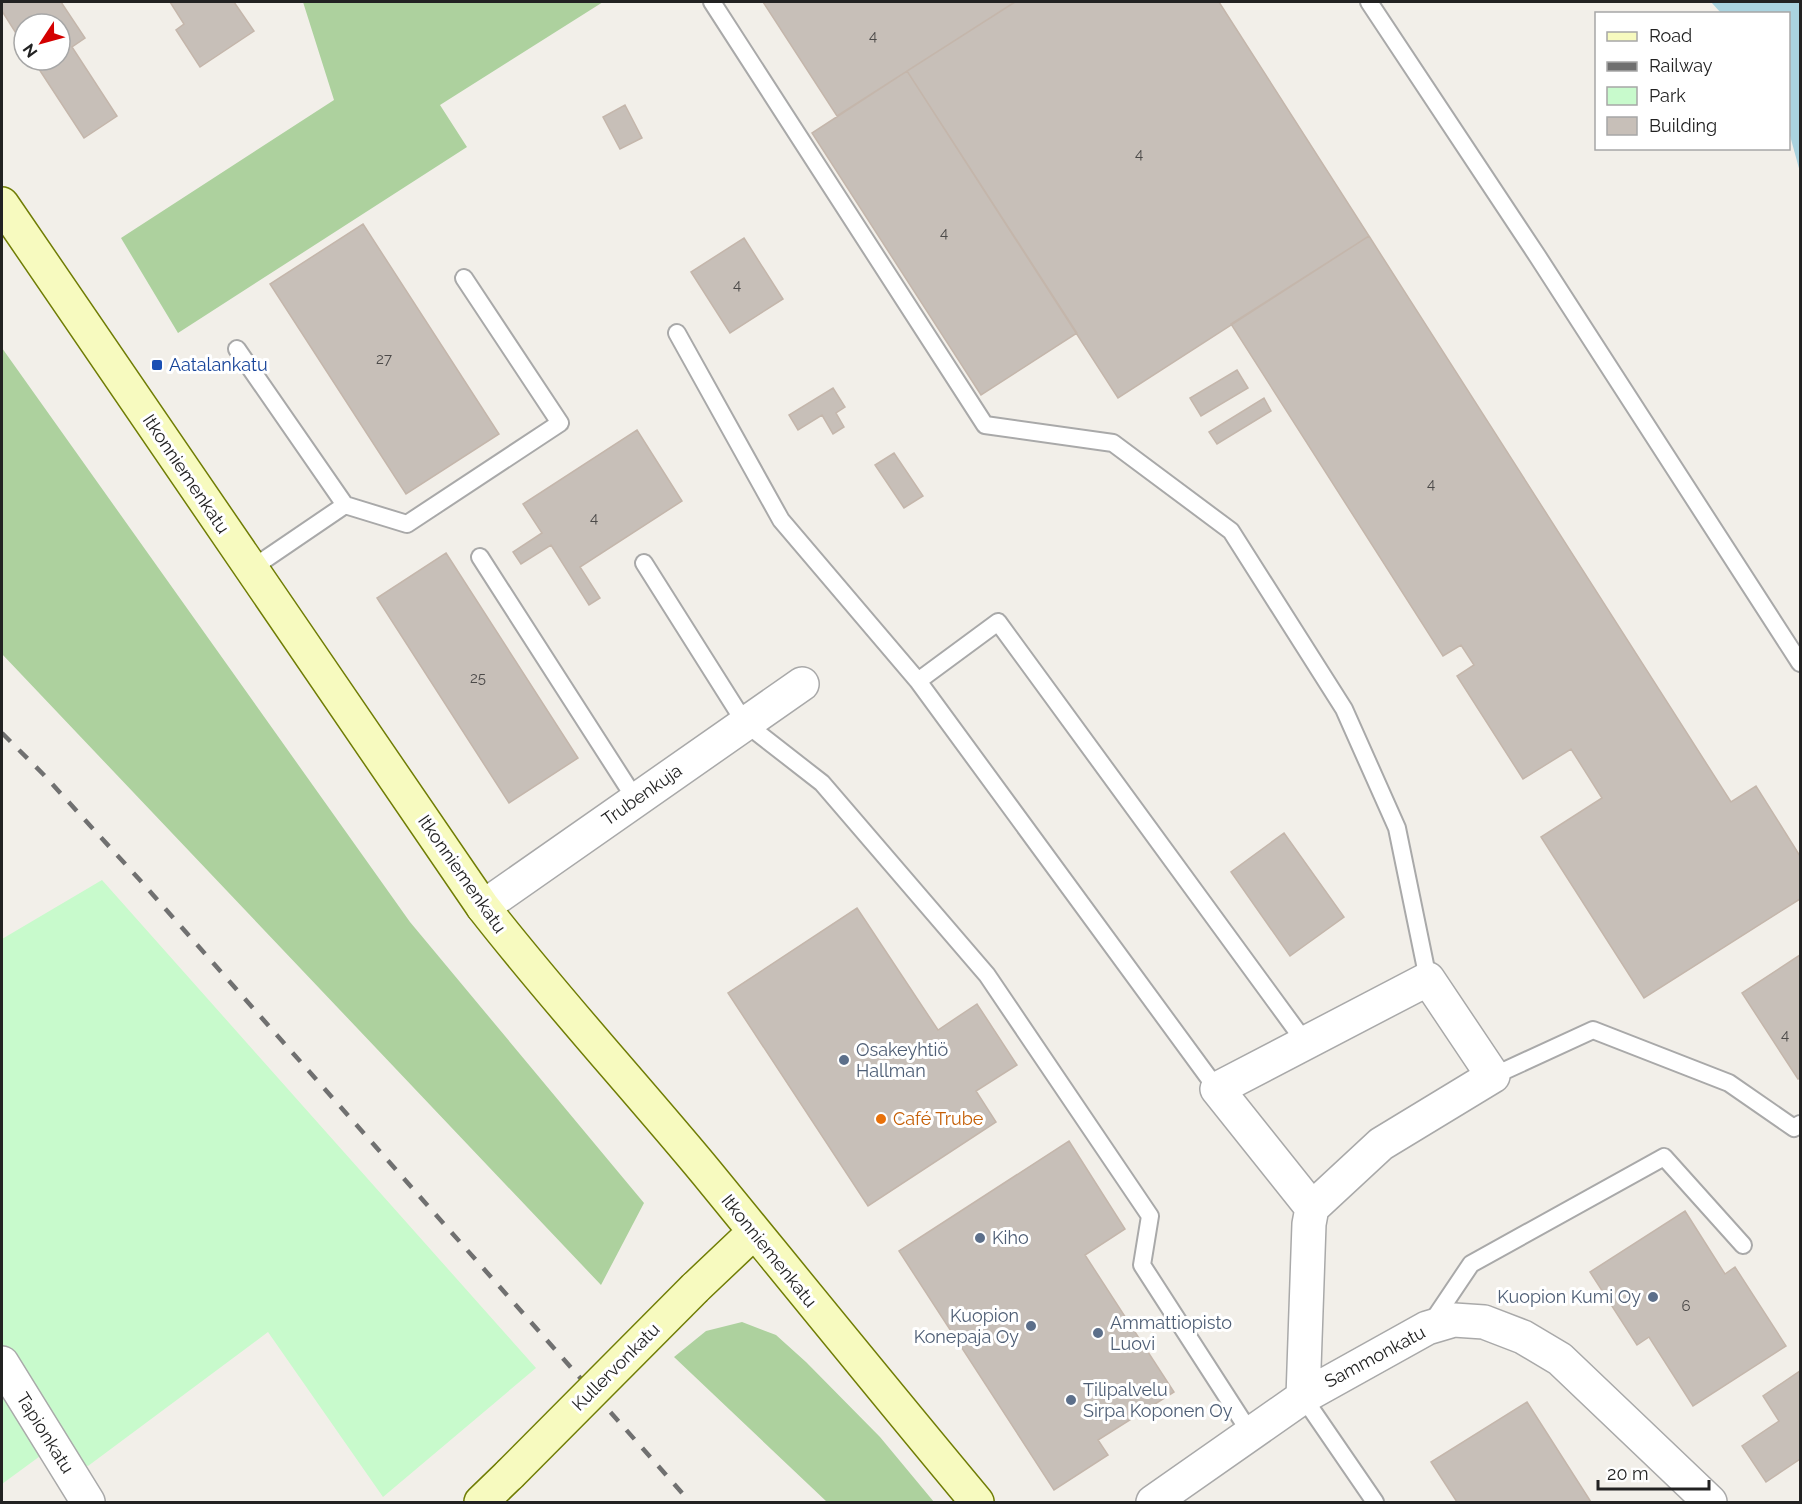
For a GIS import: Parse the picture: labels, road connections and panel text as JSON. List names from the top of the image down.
{
  "streets": {
    "street": [
      "Itkonniemenkatu",
      "Trubenkuja",
      "Sammonkatu",
      "Kullervonkatu",
      "Tapionkatu"
    ]
  },
  "crossings": [
    ["Itkonniemenkatu", "Trubenkuja"],
    ["Itkonniemenkatu", "Kullervonkatu"]
  ],
  "places": {
    "transit": ["Aatalankatu"],
    "other": [
      "Osakeyhtiö Hallman",
      "Café Trube",
      "Kiho",
      "Kuopion Kumi Oy",
      "Kuopion Konepaja Oy",
      "Ammattiopisto Luovi",
      "Tilipalvelu Sirpa Koponen Oy"
    ]
  },
  "house_numbers": [
    "4",
    "4",
    "4",
    "4",
    "27",
    "4",
    "4",
    "25",
    "4",
    "6"
  ],
  "legend": [
    "Road",
    "Railway",
    "Park",
    "Building"
  ],
  "scale_bar": "20 m",
  "north": "bottom left"
}
